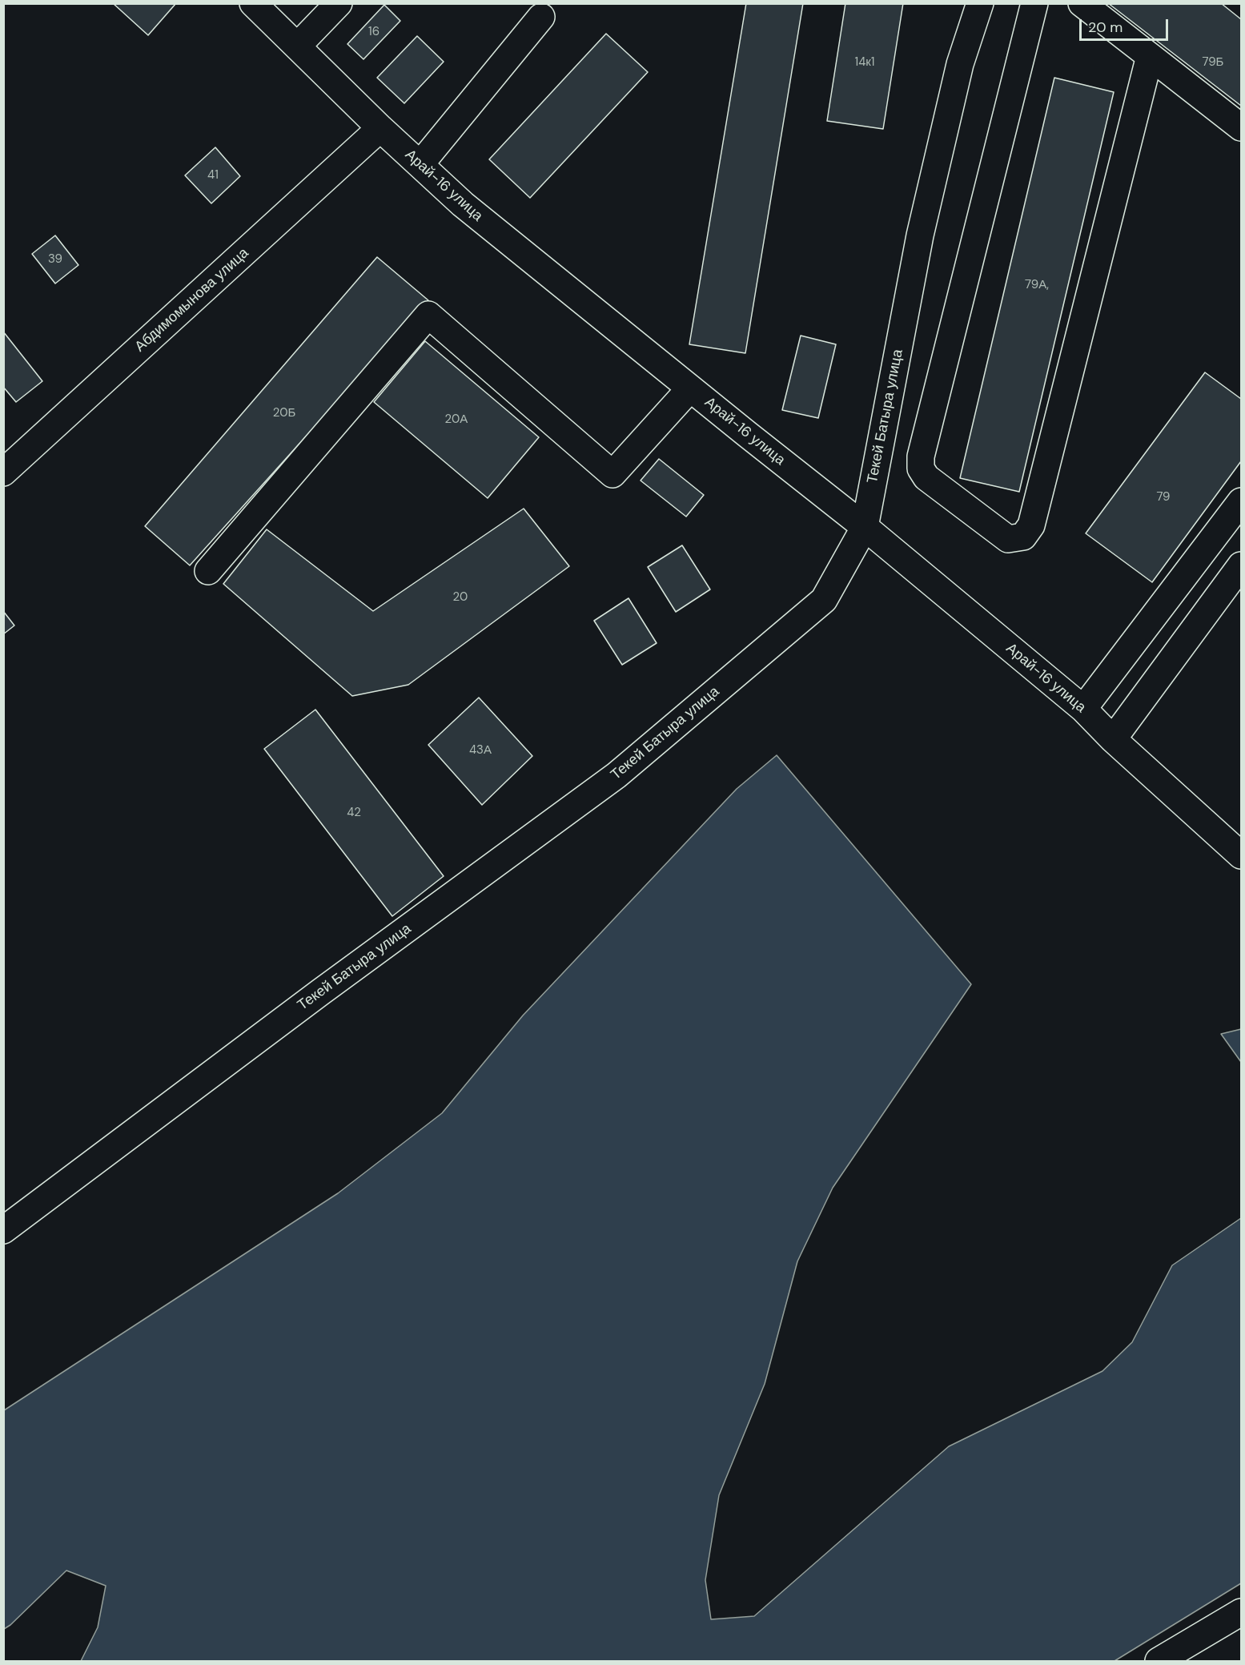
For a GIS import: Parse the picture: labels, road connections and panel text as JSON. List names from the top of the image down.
{
  "streets": {
    "street": ["Арай-16 улица", "Абдимомынова улица", "Текей Батыра улица"]
  },
  "crossings": [
    ["Арай-16 улица", "Абдимомынова улица"],
    ["Арай-16 улица", "Текей Батыра улица"]
  ],
  "house_numbers": [
    "16",
    "14к1",
    "79Б",
    "41",
    "39",
    "79А,",
    "20Б",
    "20А",
    "79",
    "20",
    "43А",
    "42"
  ],
  "scale_bar": "20 m"
}
